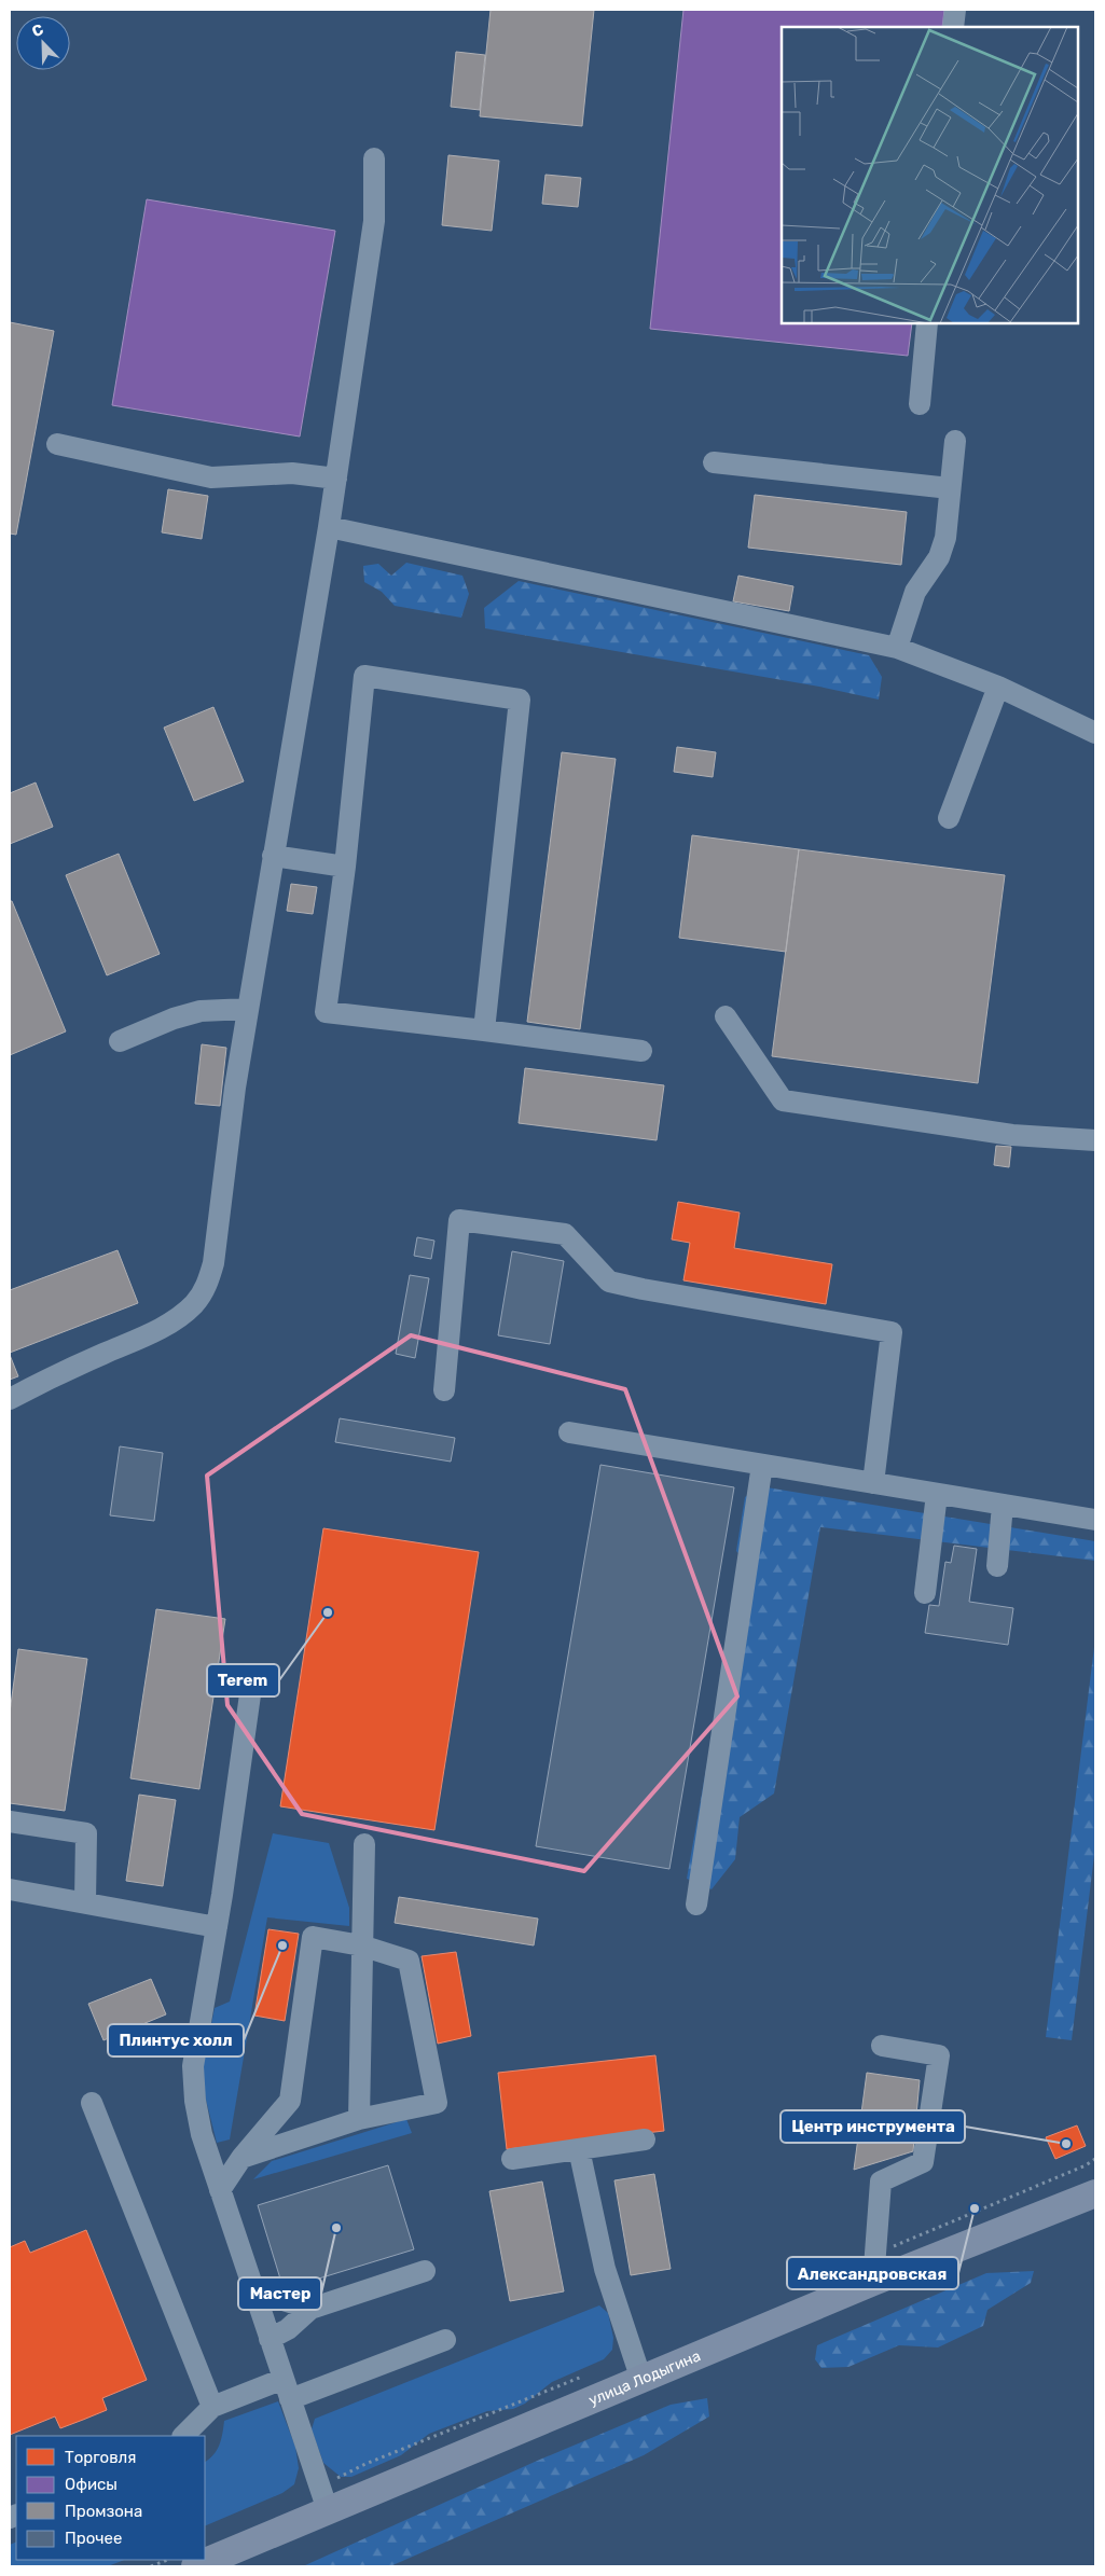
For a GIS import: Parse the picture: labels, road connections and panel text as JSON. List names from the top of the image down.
{
  "streets": {
    "main road": ["улица Лодыгина"]
  },
  "places": [
    "Terem",
    "Плинтус холл",
    "Центр инструмента",
    "Александровская",
    "Мастер"
  ],
  "legend": [
    "Торговля",
    "Офисы",
    "Промзона",
    "Прочее"
  ],
  "north": "top left"
}
